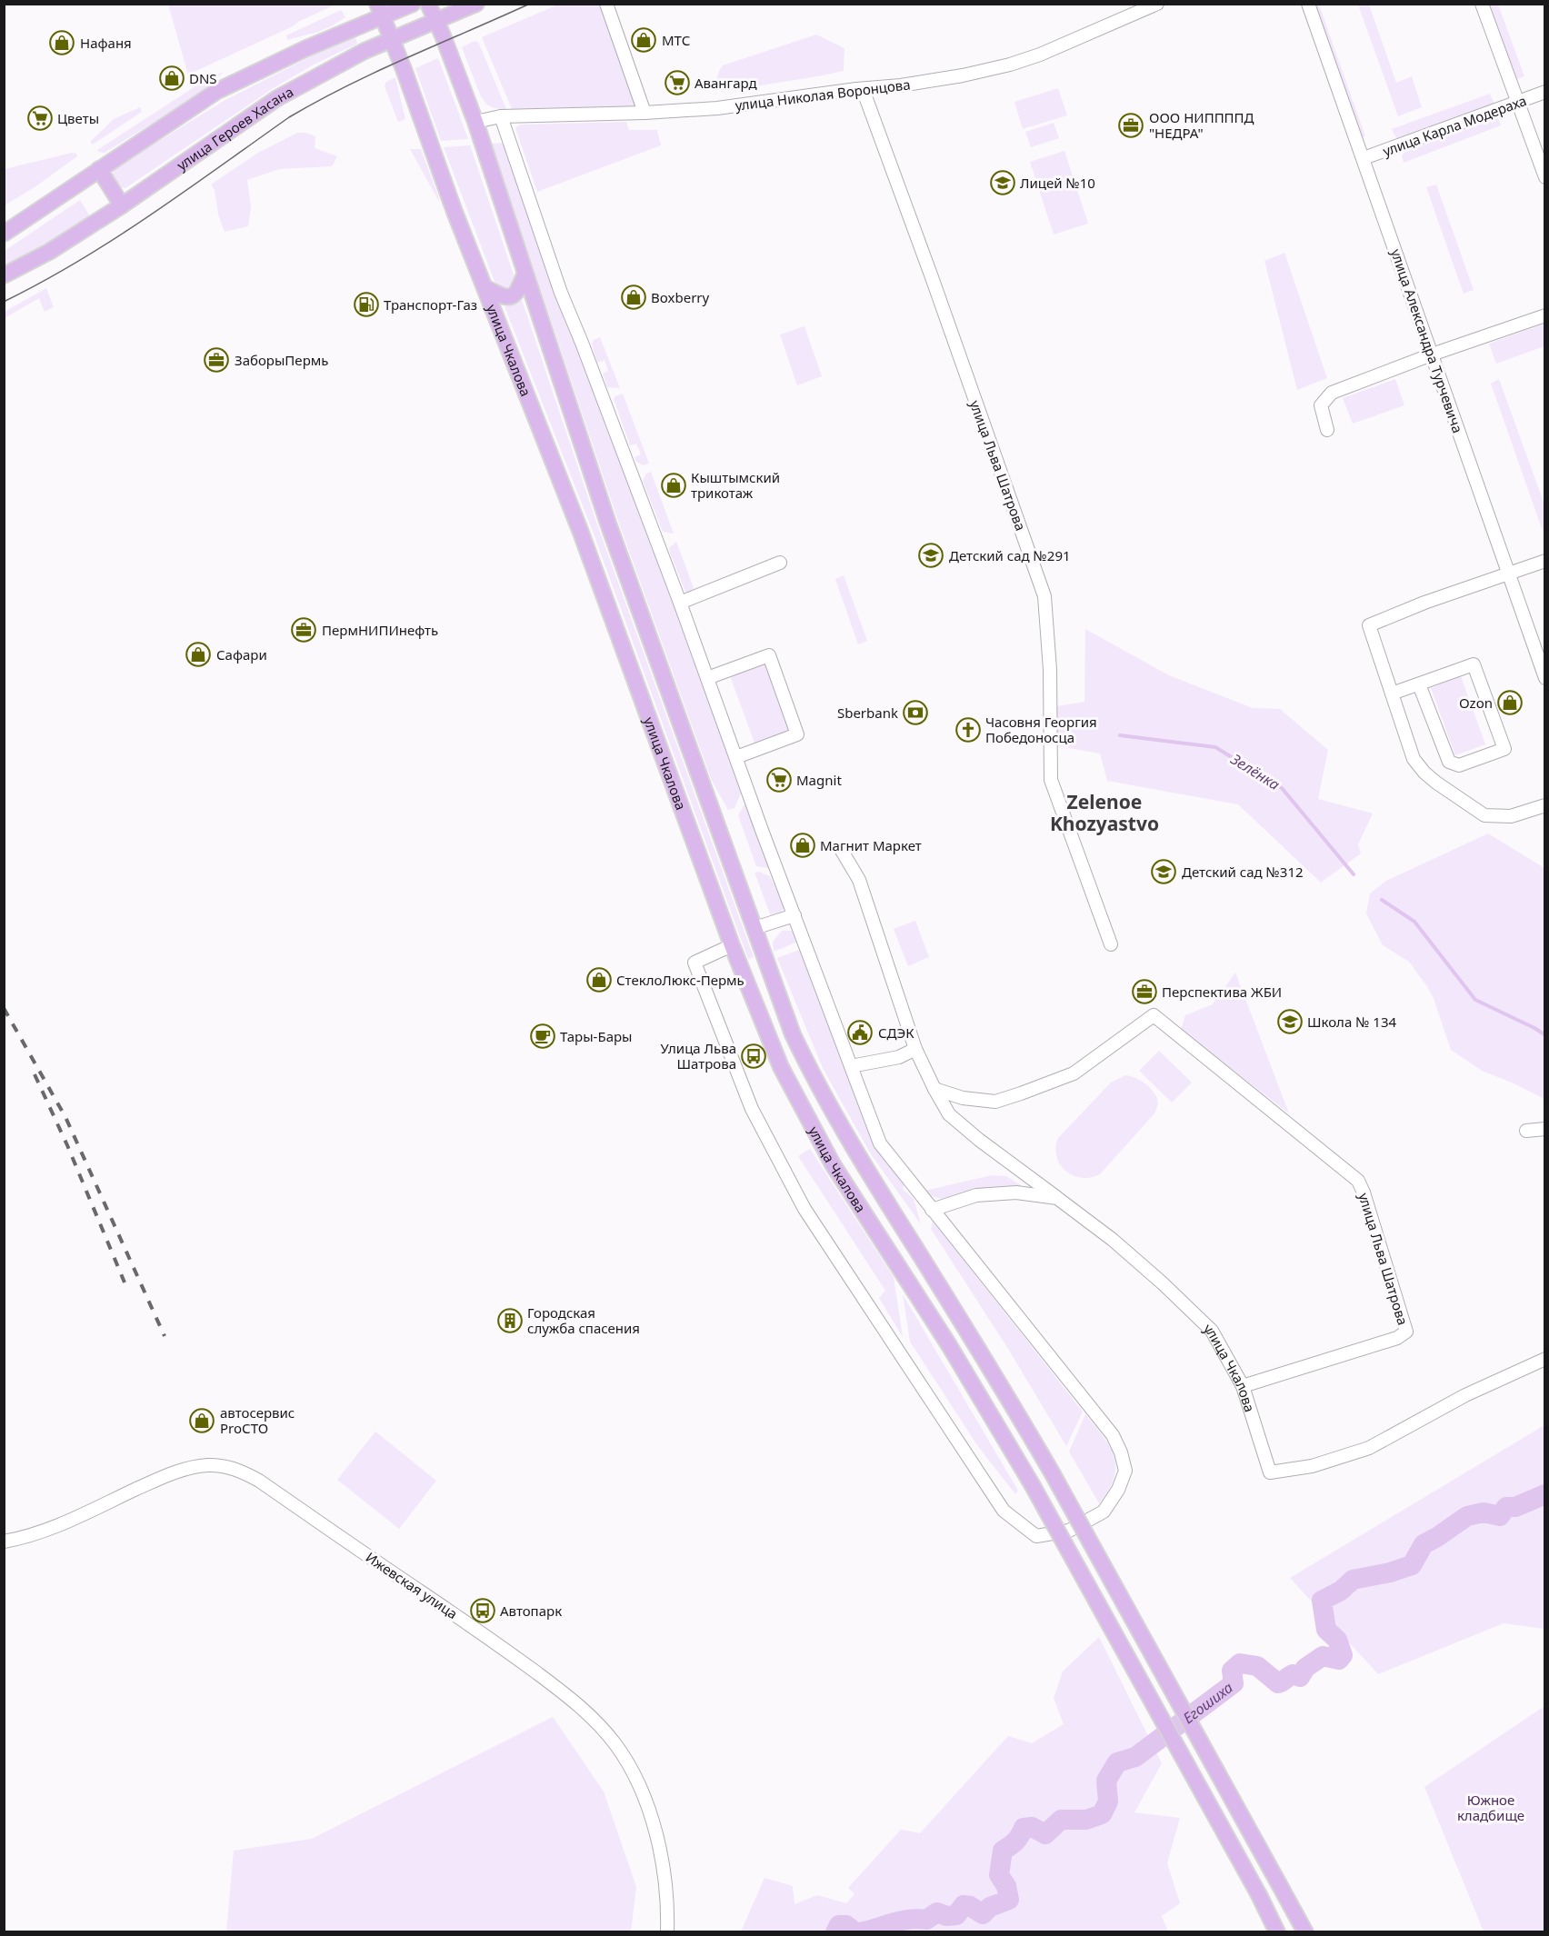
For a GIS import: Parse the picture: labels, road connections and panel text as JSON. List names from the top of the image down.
{
  "streets": {
    "main road": ["улица Героев Хасана", "улица Чкалова"],
    "street": [
      "улица Николая Воронцова",
      "улица Карла Модераха",
      "улица Александра Турчевича",
      "улица Льва Шатрова",
      "Ижевская улица"
    ]
  },
  "crossings": [
    ["улица Николая Воронцова", "улица Чкалова"],
    ["улица Николая Воронцова", "улица Льва Шатрова"],
    ["улица Карла Модераха", "улица Александра Турчевича"],
    ["улица Героев Хасана", "улица Чкалова"],
    ["улица Чкалова", "улица Льва Шатрова"]
  ],
  "districts": ["Zelenoe Khozyastvo"],
  "water": ["Зелёнка", "Егошиха"],
  "parks": ["Южное кладбище"],
  "places": {
    "shop": [
      "МТС",
      "Нафаня",
      "DNS",
      "Boxberry",
      "Кыштымский трикотаж",
      "Сафари",
      "Ozon",
      "Магнит Маркет",
      "СтеклоЛюкс-Пермь",
      "автосервис ProСТО"
    ],
    "supermarket": ["Авангард", "Цветы", "Magnit"],
    "office": [
      "ООО НИППППД \"НЕДРА\"",
      "ЗаборыПермь",
      "ПермНИПИнефть",
      "Перспектива ЖБИ"
    ],
    "school or university": [
      "Лицей №10",
      "Детский сад №291",
      "Детский сад №312",
      "Школа № 134"
    ],
    "fuel station": ["Транспорт-Газ"],
    "bank": ["Sberbank"],
    "church": ["Часовня Георгия Победоносца"],
    "public building": ["СДЭК"],
    "cafe": ["Тары-Бары"],
    "bus stop": ["Улица Льва Шатрова", "Автопарк"],
    "building": ["Городская служба спасения"]
  }
}
